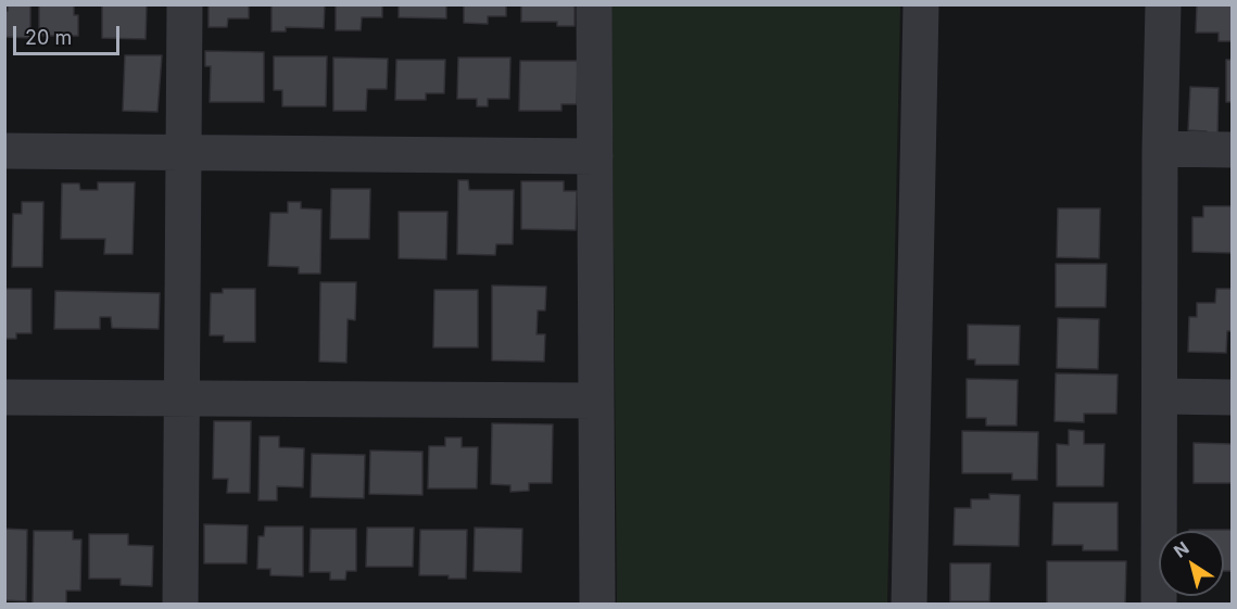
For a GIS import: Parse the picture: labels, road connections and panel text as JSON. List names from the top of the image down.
{
  "scale_bar": "20 m",
  "north": "top left"
}
